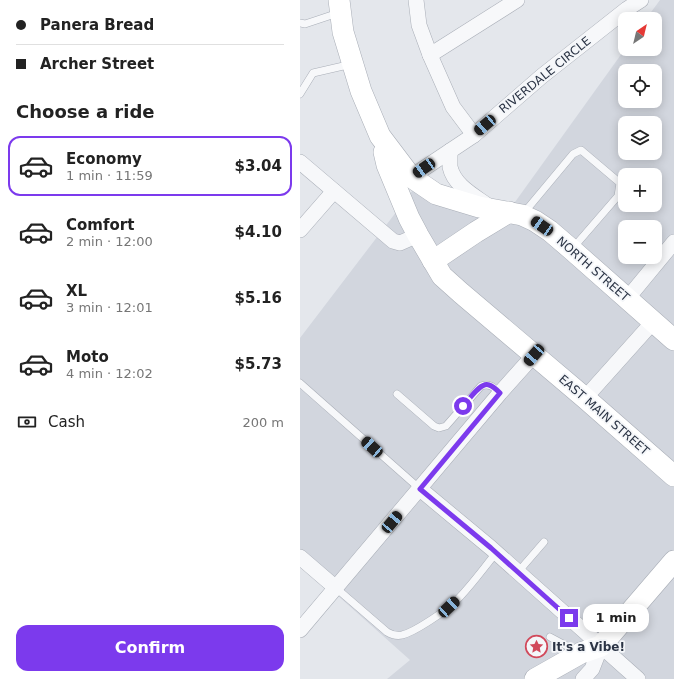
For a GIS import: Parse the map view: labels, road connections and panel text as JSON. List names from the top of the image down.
{
  "streets": {
    "main road": ["NORTH STREET", "EAST MAIN STREET"],
    "street": ["RIVERDALE CIRCLE"]
  },
  "crossings": [
    ["RIVERDALE CIRCLE", "NORTH STREET"],
    ["NORTH STREET", "EAST MAIN STREET"]
  ],
  "places": {
    "place": ["It's a Vibe!"]
  },
  "north": "top right",
  "page": {
    "banner": ["Panera Bread", "Archer Street"],
    "map_buttons": ["+", "−"],
    "heading": "Choose a ride",
    "list": [
      {
        "name": "Economy",
        "note": "1 min · 11:59",
        "value": "$3.04"
      },
      {
        "name": "Comfort",
        "note": "2 min · 12:00",
        "value": "$4.10"
      },
      {
        "name": "XL",
        "note": "3 min · 12:01",
        "value": "$5.16"
      },
      {
        "name": "Moto",
        "note": "4 min · 12:02",
        "value": "$5.73"
      }
    ],
    "pay": ["Cash", "200 m"],
    "bubble": "1 min",
    "buttons": "Confirm"
  }
}
